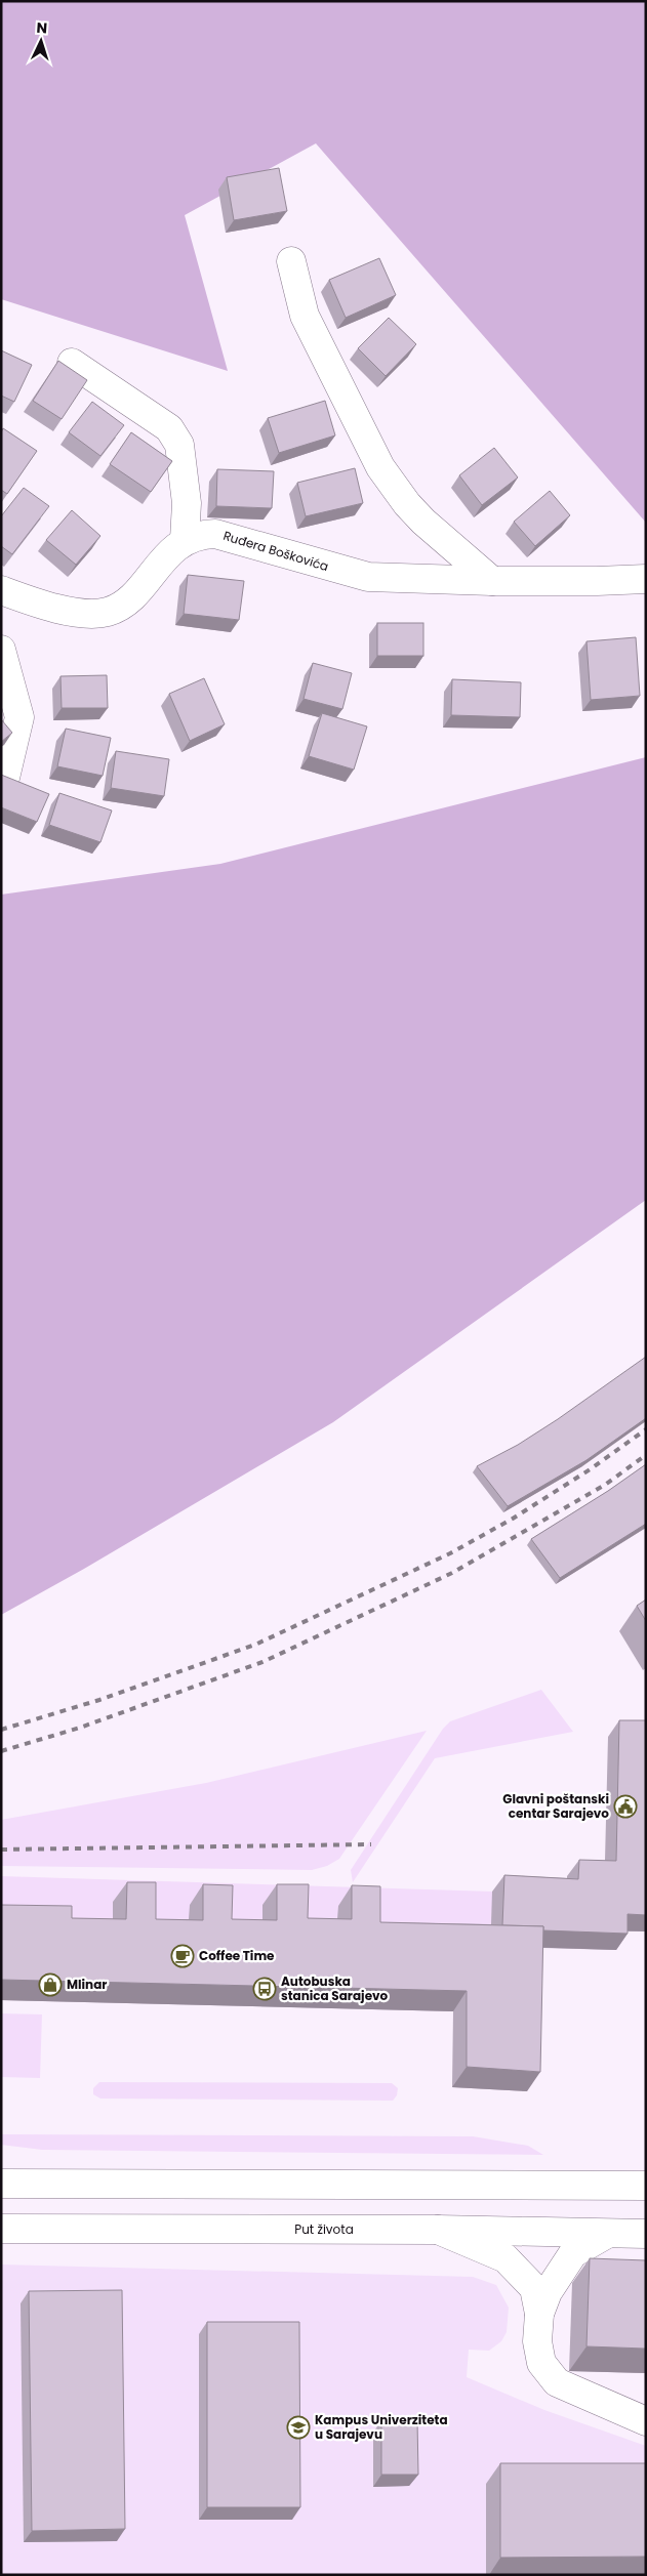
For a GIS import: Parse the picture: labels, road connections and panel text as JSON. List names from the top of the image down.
{
  "streets": {
    "street": ["Ruđera Boškovića", "Put života"]
  },
  "places": {
    "public building": ["Glavni poštanski centar Sarajevo"],
    "cafe": ["Coffee Time"],
    "shop": ["Mlinar"],
    "bus stop": ["Autobuska stanica Sarajevo"],
    "school or university": ["Kampus Univerziteta u Sarajevu"]
  },
  "north": "top"
}
